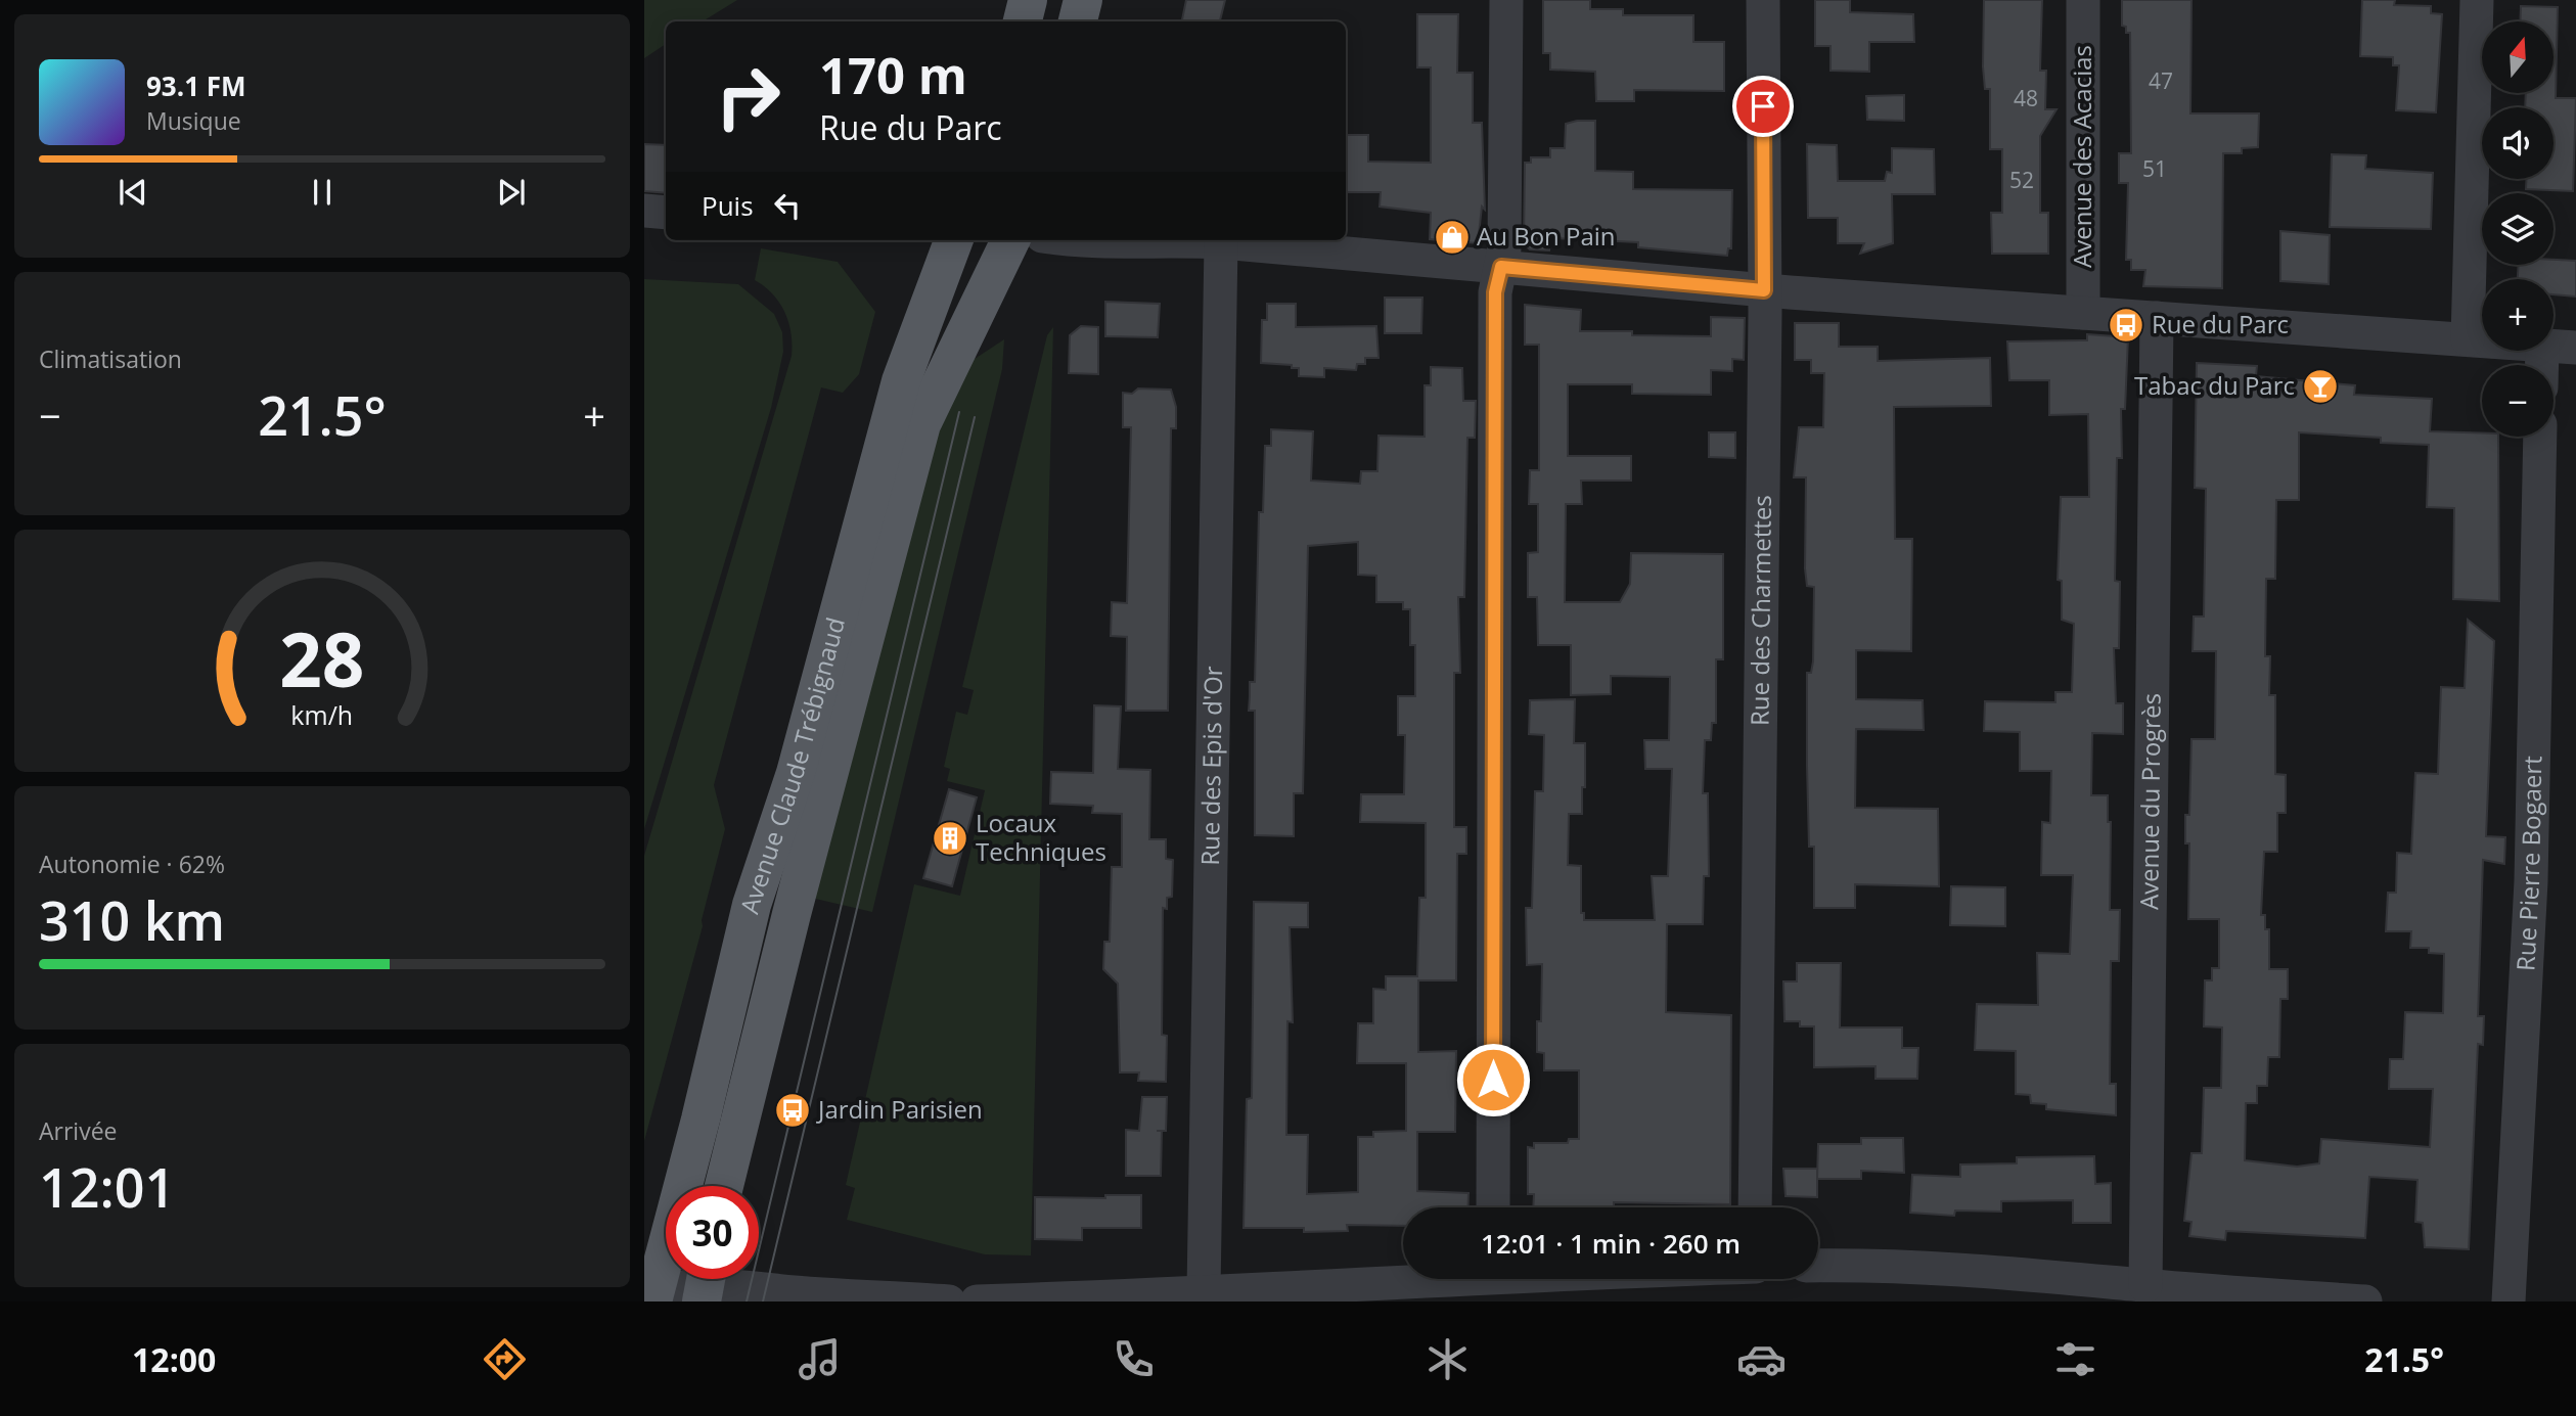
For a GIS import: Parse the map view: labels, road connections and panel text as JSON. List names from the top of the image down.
{
  "streets": {
    "main road": ["Avenue Claude Trébignaud"],
    "street": [
      "Avenue des Acacias",
      "Rue des Charmettes",
      "Rue des Epis d'Or",
      "Avenue du Progrès",
      "Rue Pierre Bogaert"
    ]
  },
  "places": {
    "shop": ["Au Bon Pain"],
    "bus stop": ["Rue du Parc", "Jardin Parisien"],
    "bar": ["Tabac du Parc"],
    "building": ["Locaux Techniques"]
  },
  "house_numbers": [
    "47",
    "48",
    "51",
    "52"
  ],
  "north": "top",
  "page": {
    "map_buttons": ["+", "−"],
    "turn": ["170 m", "Rue du Parc"],
    "song": ["93.1 FM", "Musique"],
    "then": "Puis",
    "tile": [
      "Climatisation",
      ["Autonomie · 62%", "310 km"],
      ["Arrivée", "12:01"]
    ],
    "heat": ["−", "21.5°", "+"],
    "limit": "30",
    "trip": "12:01 · 1 min · 260 m",
    "tabs": ["12:00", "21.5°"],
    "gauge": ["28", "km/h"]
  }
}
